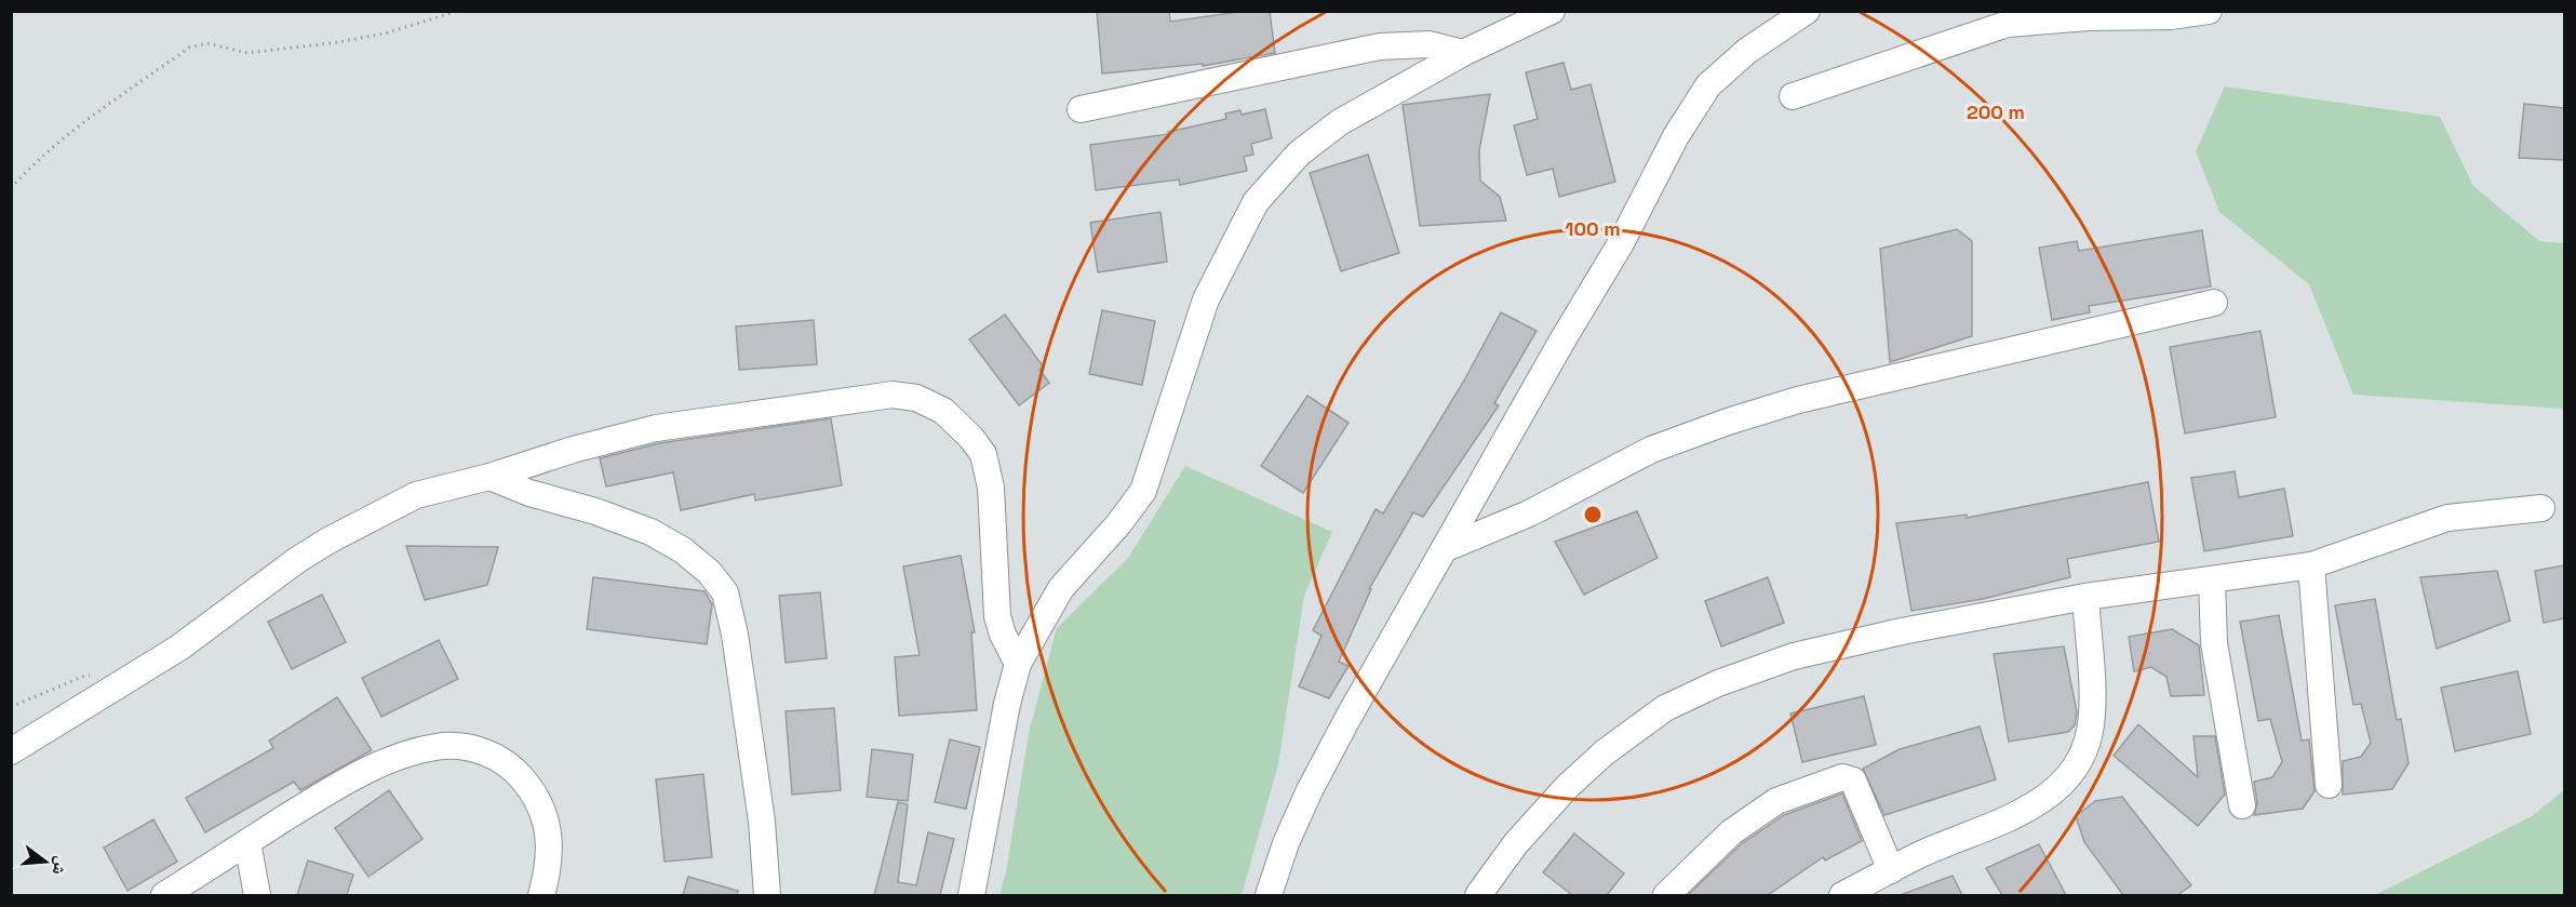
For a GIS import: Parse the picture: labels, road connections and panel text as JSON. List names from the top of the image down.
{
  "north": "right",
  "rings": ["200 m", "100 m"]
}
